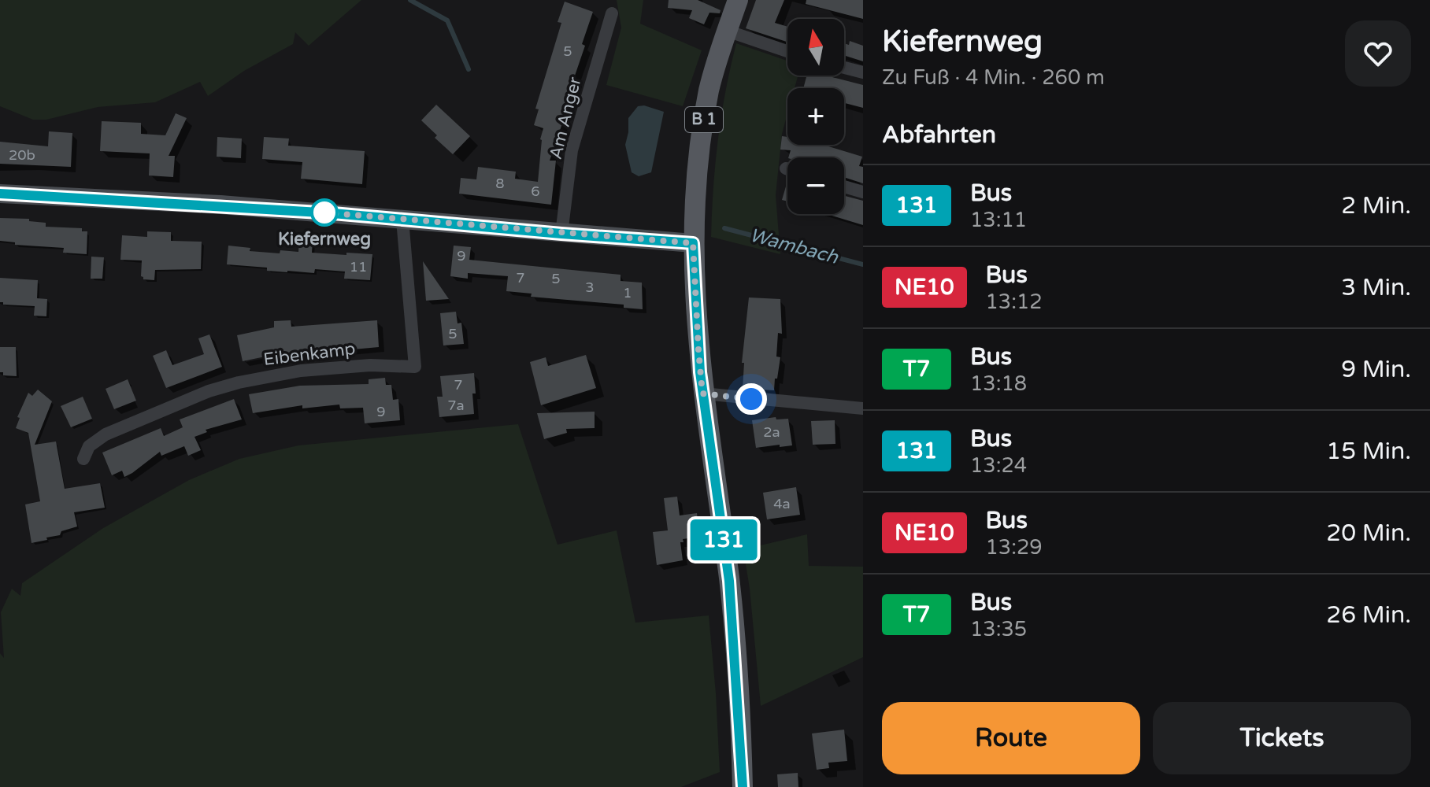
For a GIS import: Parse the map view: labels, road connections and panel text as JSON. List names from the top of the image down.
{
  "streets": {
    "main road": ["B 1"],
    "street": ["Am Anger", "Eibenkamp"]
  },
  "water": ["Wambach"],
  "places": ["Kiefernweg"],
  "lines": ["bus line 131"],
  "house_numbers": [
    "5",
    "20b",
    "8",
    "6",
    "9",
    "11",
    "7",
    "5",
    "3",
    "1",
    "5",
    "7",
    "7a",
    "9",
    "2a",
    "4a"
  ],
  "north": "top",
  "page": {
    "on_map": "131",
    "heading": [
      ["Kiefernweg", "Zu Fuß · 4 Min. · 260 m"],
      "Abfahrten"
    ],
    "map_buttons": ["+", "−"],
    "list": [
      {
        "mark": "131",
        "name": "Bus",
        "note": "13:11",
        "value": "2 Min."
      },
      {
        "mark": "NE10",
        "name": "Bus",
        "note": "13:12",
        "value": "3 Min."
      },
      {
        "mark": "T7",
        "name": "Bus",
        "note": "13:18",
        "value": "9 Min."
      },
      {
        "mark": "131",
        "name": "Bus",
        "note": "13:24",
        "value": "15 Min."
      },
      {
        "mark": "NE10",
        "name": "Bus",
        "note": "13:29",
        "value": "20 Min."
      },
      {
        "mark": "T7",
        "name": "Bus",
        "note": "13:35",
        "value": "26 Min."
      }
    ],
    "buttons": ["Route", "Tickets"]
  }
}
